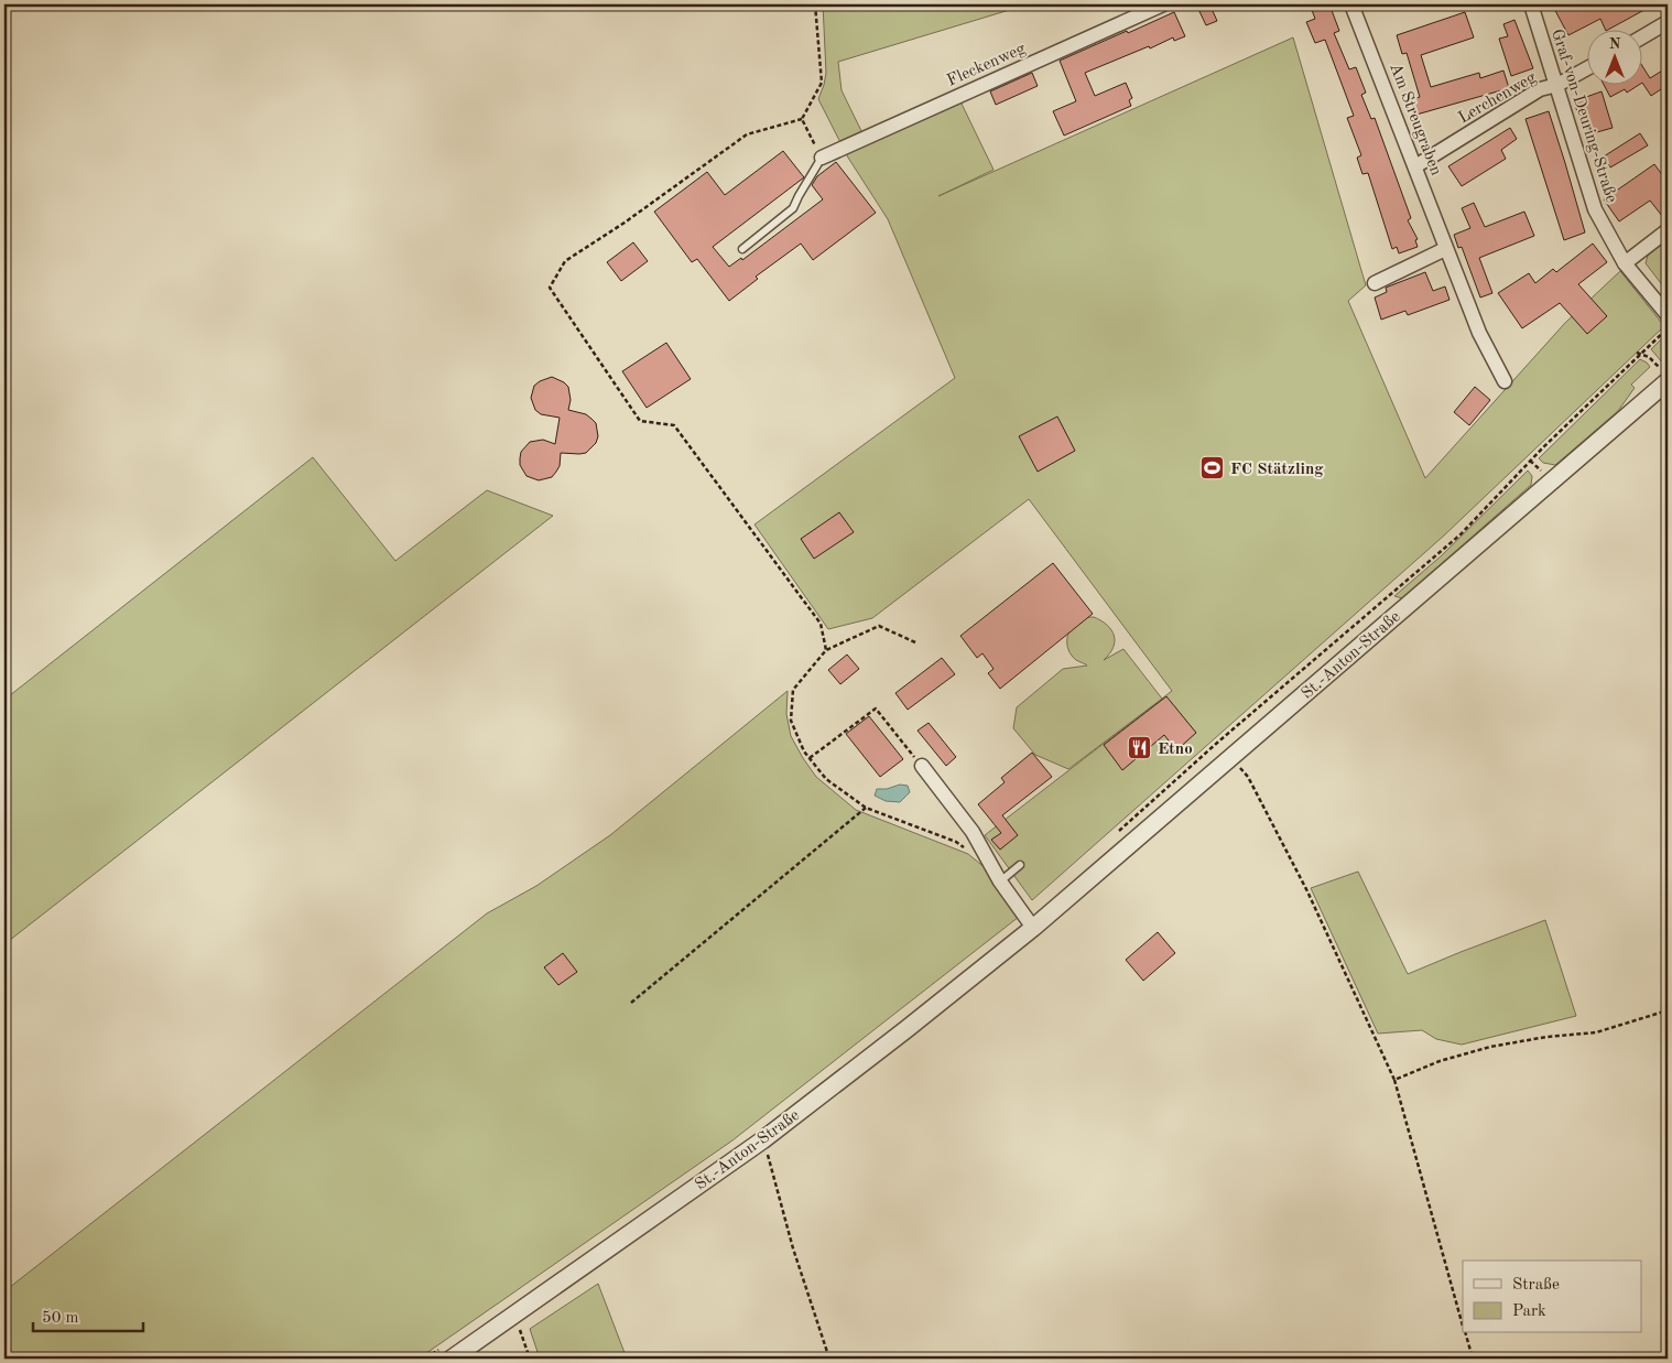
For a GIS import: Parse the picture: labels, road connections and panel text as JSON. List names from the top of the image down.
{
  "streets": {
    "street": [
      "Fleckenweg",
      "Lerchenweg",
      "Graf-von-Deuring-Straße",
      "Am Streugraben",
      "St.-Anton-Straße"
    ]
  },
  "crossings": [
    ["Lerchenweg", "Graf-von-Deuring-Straße"],
    ["Lerchenweg", "Am Streugraben"]
  ],
  "places": {
    "sports": ["FC Stätzling"],
    "restaurant": ["Etno"]
  },
  "legend": ["Straße", "Park"],
  "scale_bar": "50 m",
  "north": "top"
}
